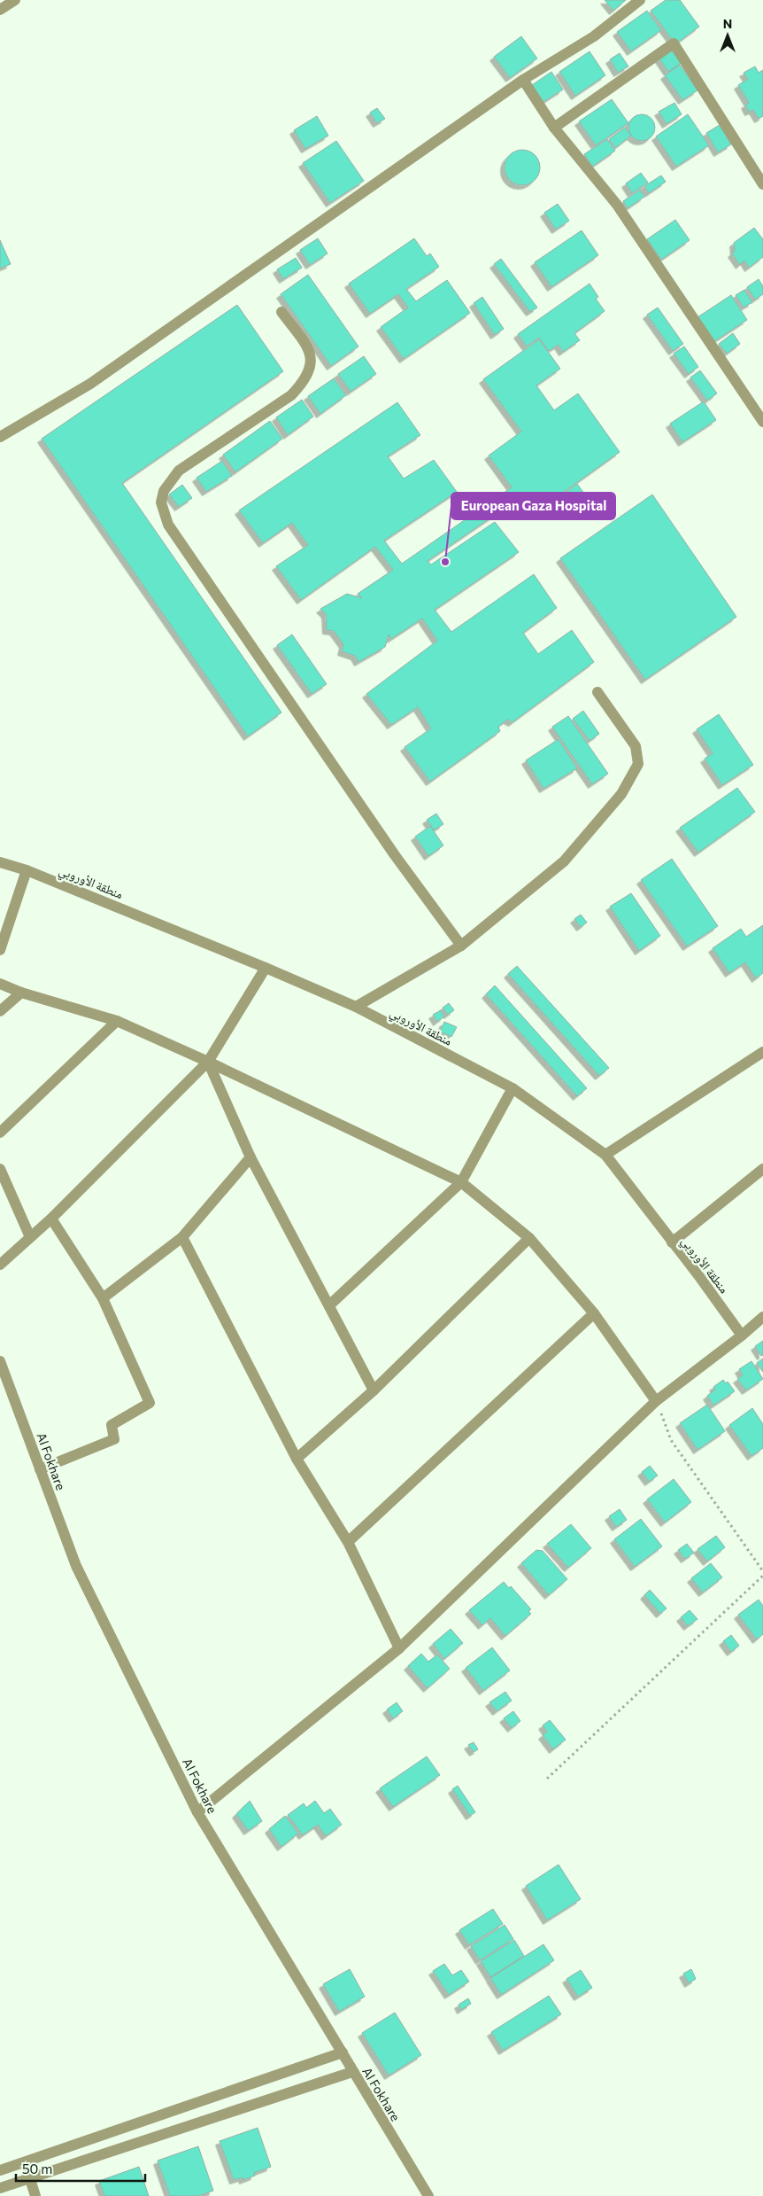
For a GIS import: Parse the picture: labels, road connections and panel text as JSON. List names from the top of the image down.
{
  "streets": {
    "street": ["منطقة الأوروبي", "Al Fokhare"]
  },
  "places": ["European Gaza Hospital"],
  "scale_bar": "50 m",
  "north": "top"
}
